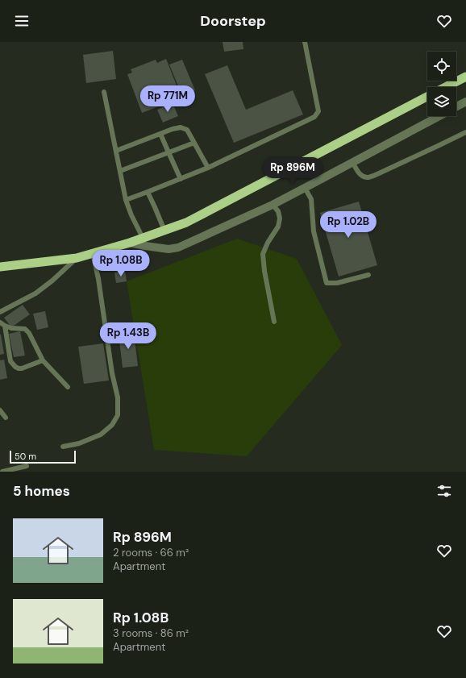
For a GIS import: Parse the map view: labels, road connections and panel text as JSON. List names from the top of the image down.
{
  "scale_bar": "50 m",
  "page": {
    "header": "Doorstep",
    "price": [
      "Rp 771M",
      "Rp 896M",
      "Rp 1.02B",
      "Rp 1.08B",
      "Rp 1.43B"
    ],
    "scale": "50 m",
    "heading": "5 homes",
    "list": [
      {
        "name": "Rp 896M",
        "note": "2 rooms · 66 m² · Apartment"
      },
      {
        "name": "Rp 1.08B",
        "note": "3 rooms · 86 m² · Apartment"
      }
    ]
  }
}
